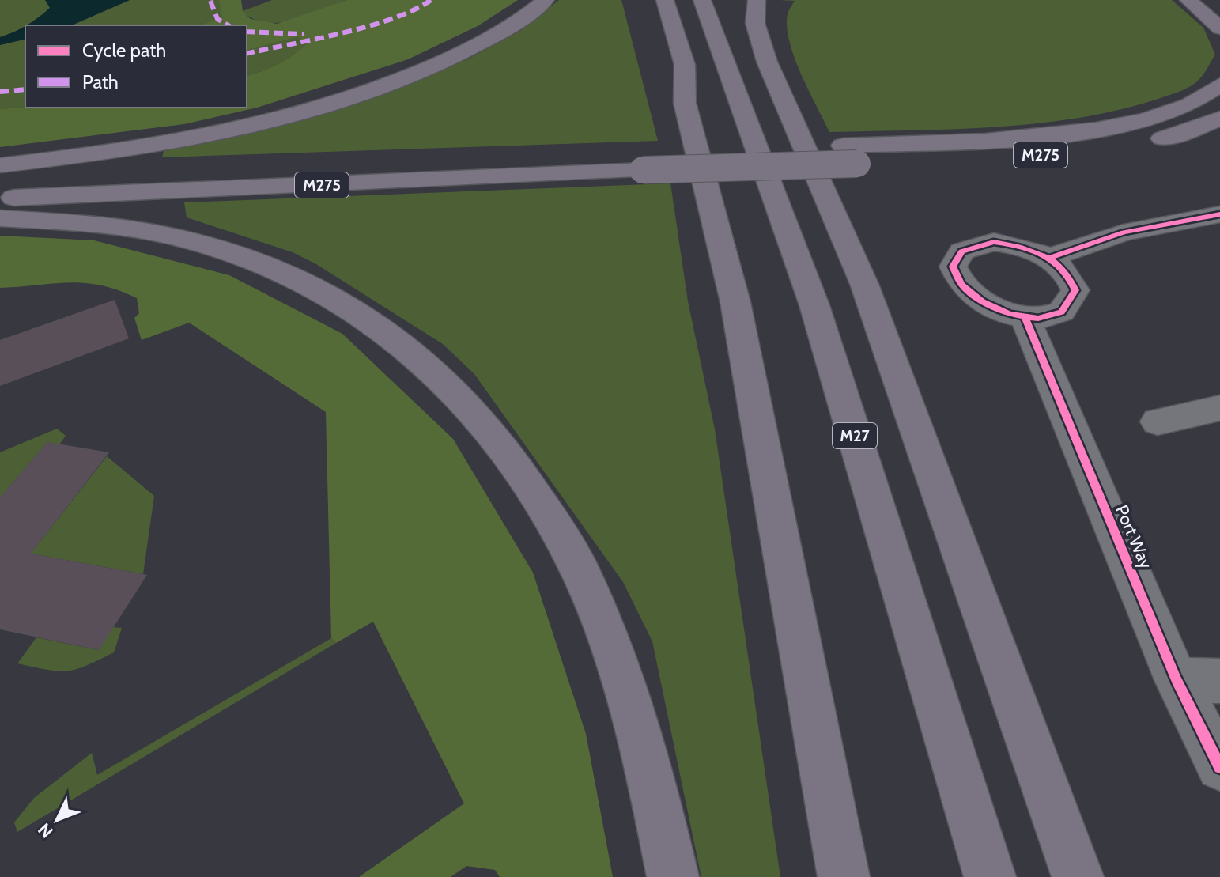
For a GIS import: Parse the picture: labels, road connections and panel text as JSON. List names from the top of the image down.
{
  "streets": {
    "highway": ["M275", "M27"],
    "street": ["Port Way"]
  },
  "legend": ["Cycle path", "Path"],
  "north": "bottom left"
}
